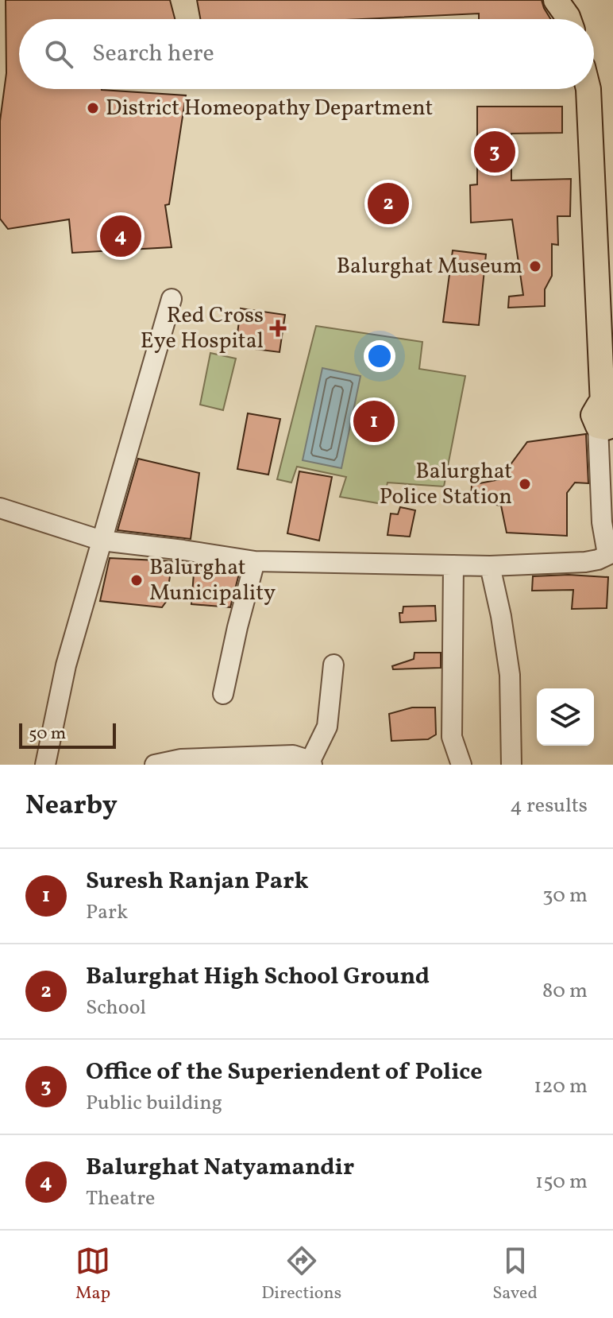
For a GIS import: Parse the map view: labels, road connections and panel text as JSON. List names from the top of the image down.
{
  "places": {
    "other": [
      "District Homeopathy Department",
      "Balurghat Museum",
      "Balurghat Police Station",
      "Balurghat Municipality"
    ],
    "health": ["Red Cross Eye Hospital"]
  },
  "scale_bar": "50 m",
  "page": {
    "search": "Search here",
    "pins": [
      "3",
      "2",
      "4",
      "1"
    ],
    "scale": "50 m",
    "heading": ["Nearby", "4 results"],
    "list": [
      {
        "mark": "1",
        "name": "Suresh Ranjan Park",
        "note": "Park",
        "value": "30 m"
      },
      {
        "mark": "2",
        "name": "Balurghat High School Ground",
        "note": "School",
        "value": "80 m"
      },
      {
        "mark": "3",
        "name": "Office of the Superiendent of Police",
        "note": "Public building",
        "value": "120 m"
      },
      {
        "mark": "4",
        "name": "Balurghat Natyamandir",
        "note": "Theatre",
        "value": "150 m"
      }
    ],
    "nav": ["Map", "Directions", "Saved"]
  }
}
